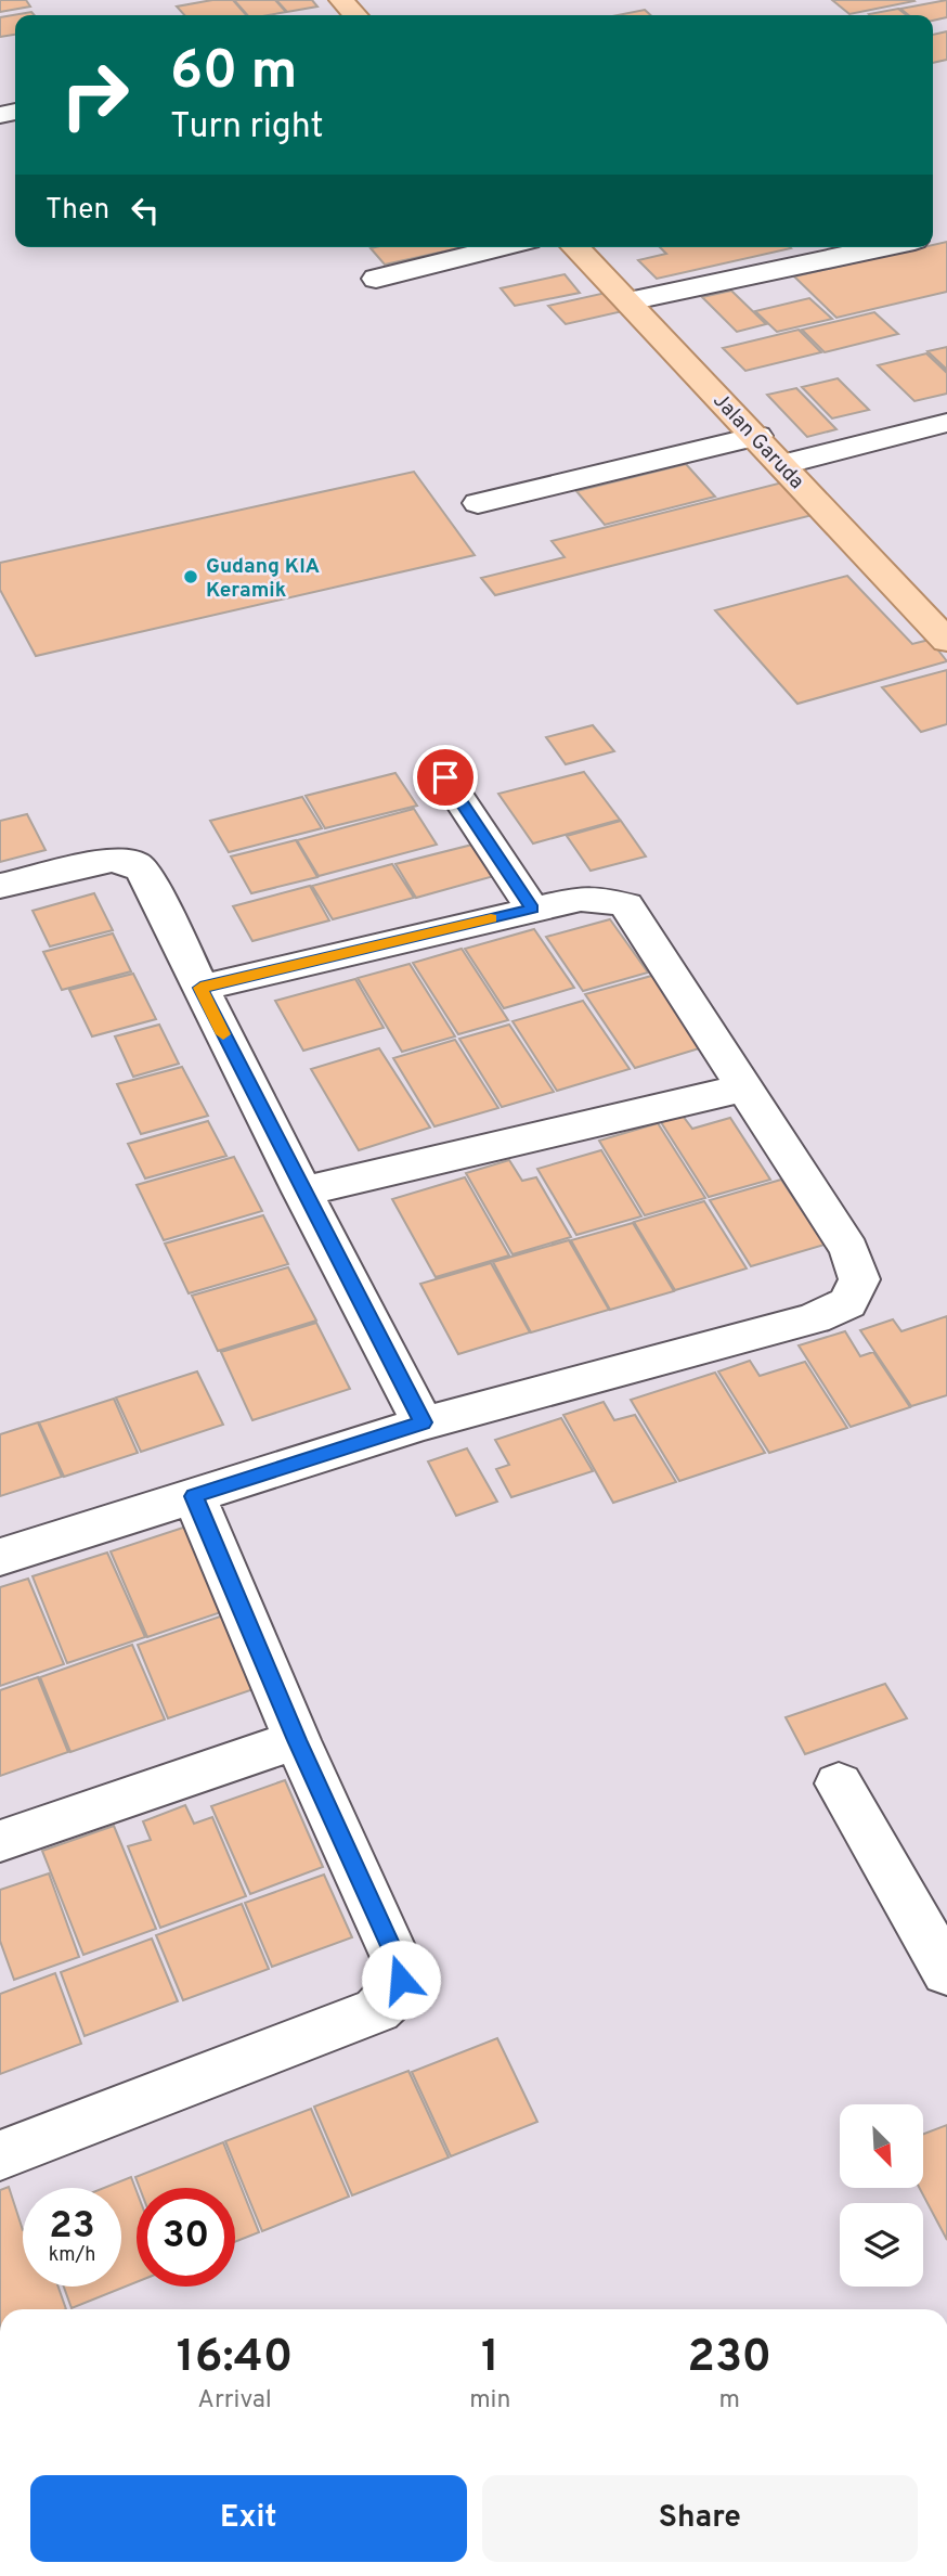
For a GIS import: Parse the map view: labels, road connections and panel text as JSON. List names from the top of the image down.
{
  "streets": {
    "main road": ["Jalan Garuda"]
  },
  "places": ["Gudang KIA Keramik"],
  "north": "bottom right",
  "page": {
    "turn": ["60 m", "Turn right"],
    "then": "Then",
    "speed": "23 km/h",
    "limit": "30",
    "eta": [
      "16:40",
      "Arrival",
      "1",
      "min",
      "230",
      "m"
    ],
    "buttons": ["Exit", "Share"]
  }
}
